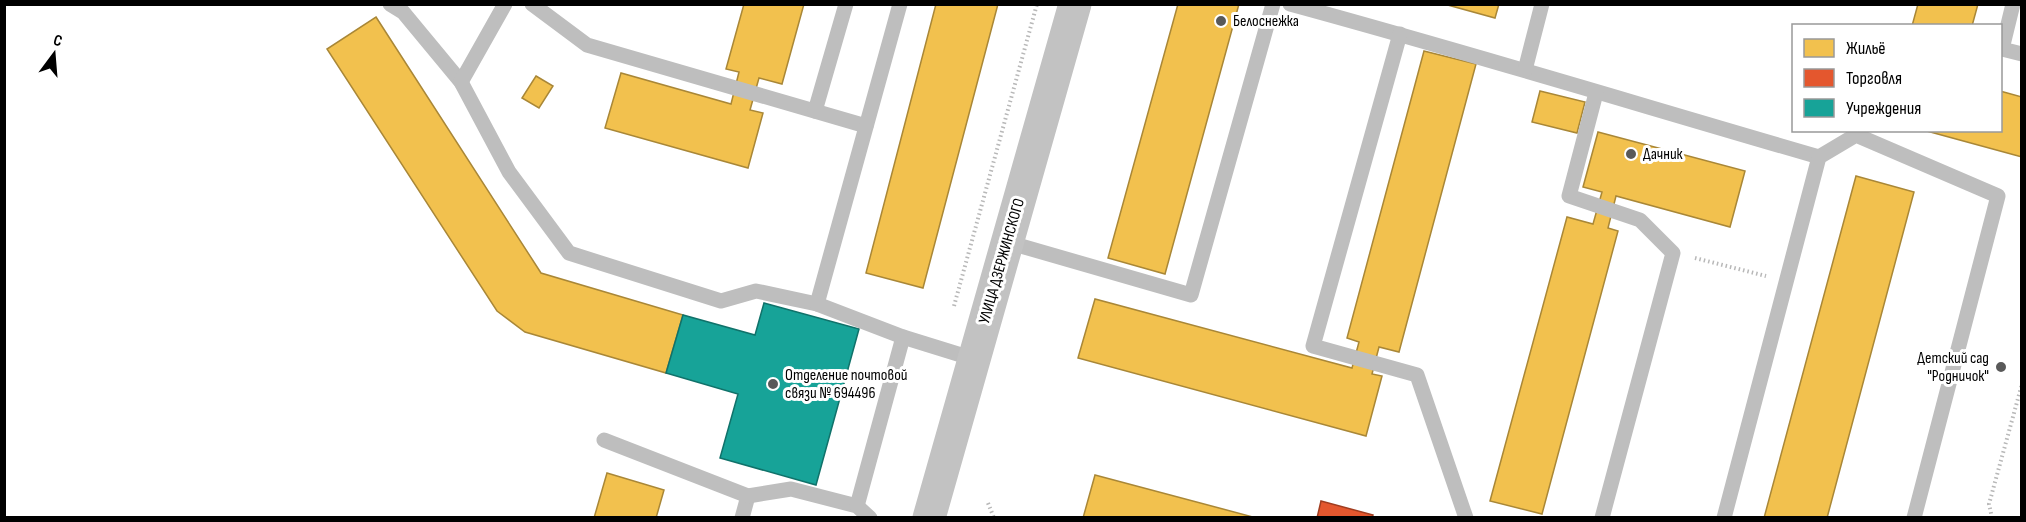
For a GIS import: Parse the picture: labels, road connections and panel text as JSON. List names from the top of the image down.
{
  "streets": {
    "street": ["УЛИЦА ДЗЕРЖИНСКОГО"]
  },
  "places": [
    "Белоснежка",
    "Дачник",
    "Детский сад \"Родничок\"",
    "Отделение почтовой связи № 694496"
  ],
  "legend": ["Жильё", "Торговля", "Учреждения"],
  "north": "top"
}
